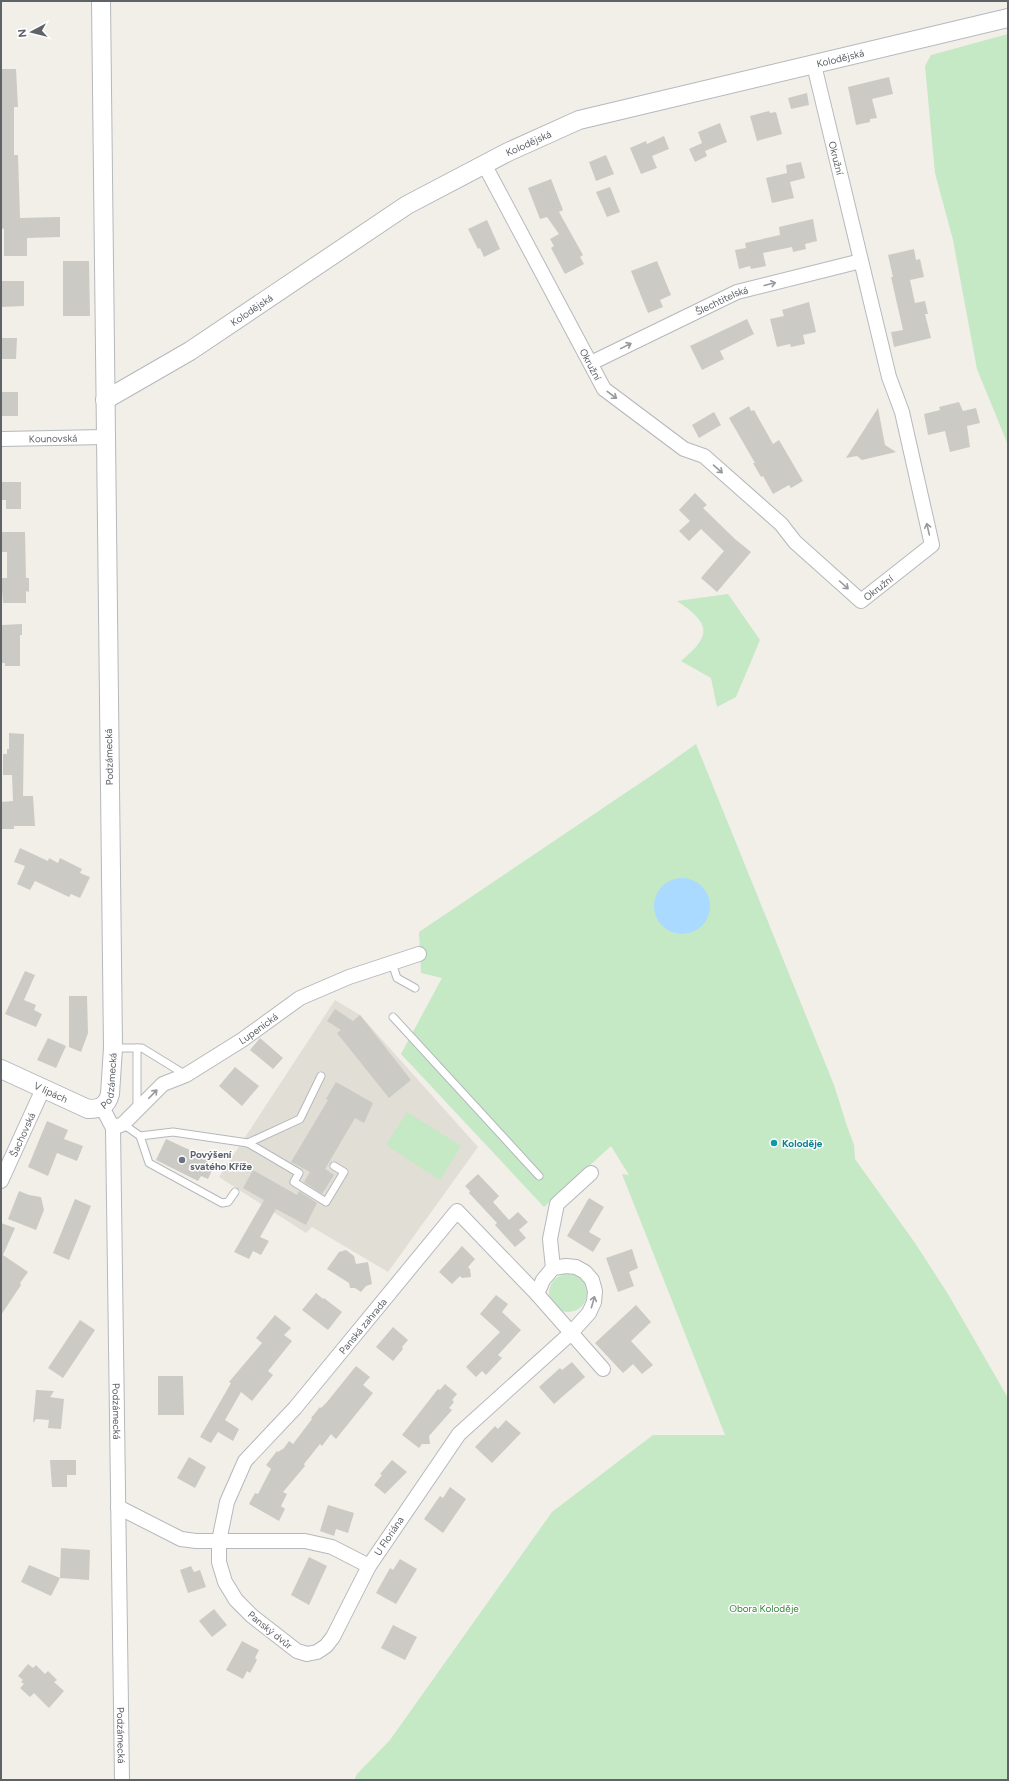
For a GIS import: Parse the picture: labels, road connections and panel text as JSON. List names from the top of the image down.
{
  "streets": {
    "street": [
      "Kolodějská",
      "Okružní",
      "Šlechtitelská",
      "Kounovská",
      "Podzámecká",
      "Lupenická",
      "V lipách",
      "Šachovská",
      "Panská zahrada",
      "U Floriána",
      "Panský dvůr"
    ]
  },
  "crossings": [
    ["Kolodějská", "Okružní"],
    ["Kolodějská", "Podzámecká"],
    ["Okružní", "Šlechtitelská"],
    ["Kounovská", "Podzámecká"],
    ["Podzámecká", "Lupenická"],
    ["Podzámecká", "V lipách"],
    ["Podzámecká", "U Floriána"],
    ["V lipách", "Šachovská"],
    ["Panská zahrada", "U Floriána"],
    ["Panská zahrada", "Panský dvůr"],
    ["U Floriána", "Panský dvůr"]
  ],
  "one_way": ["Šlechtitelská"],
  "parks": ["Obora Koloděje"],
  "places": ["Koloděje", "Povýšení svatého Kříže"],
  "north": "left"
}
